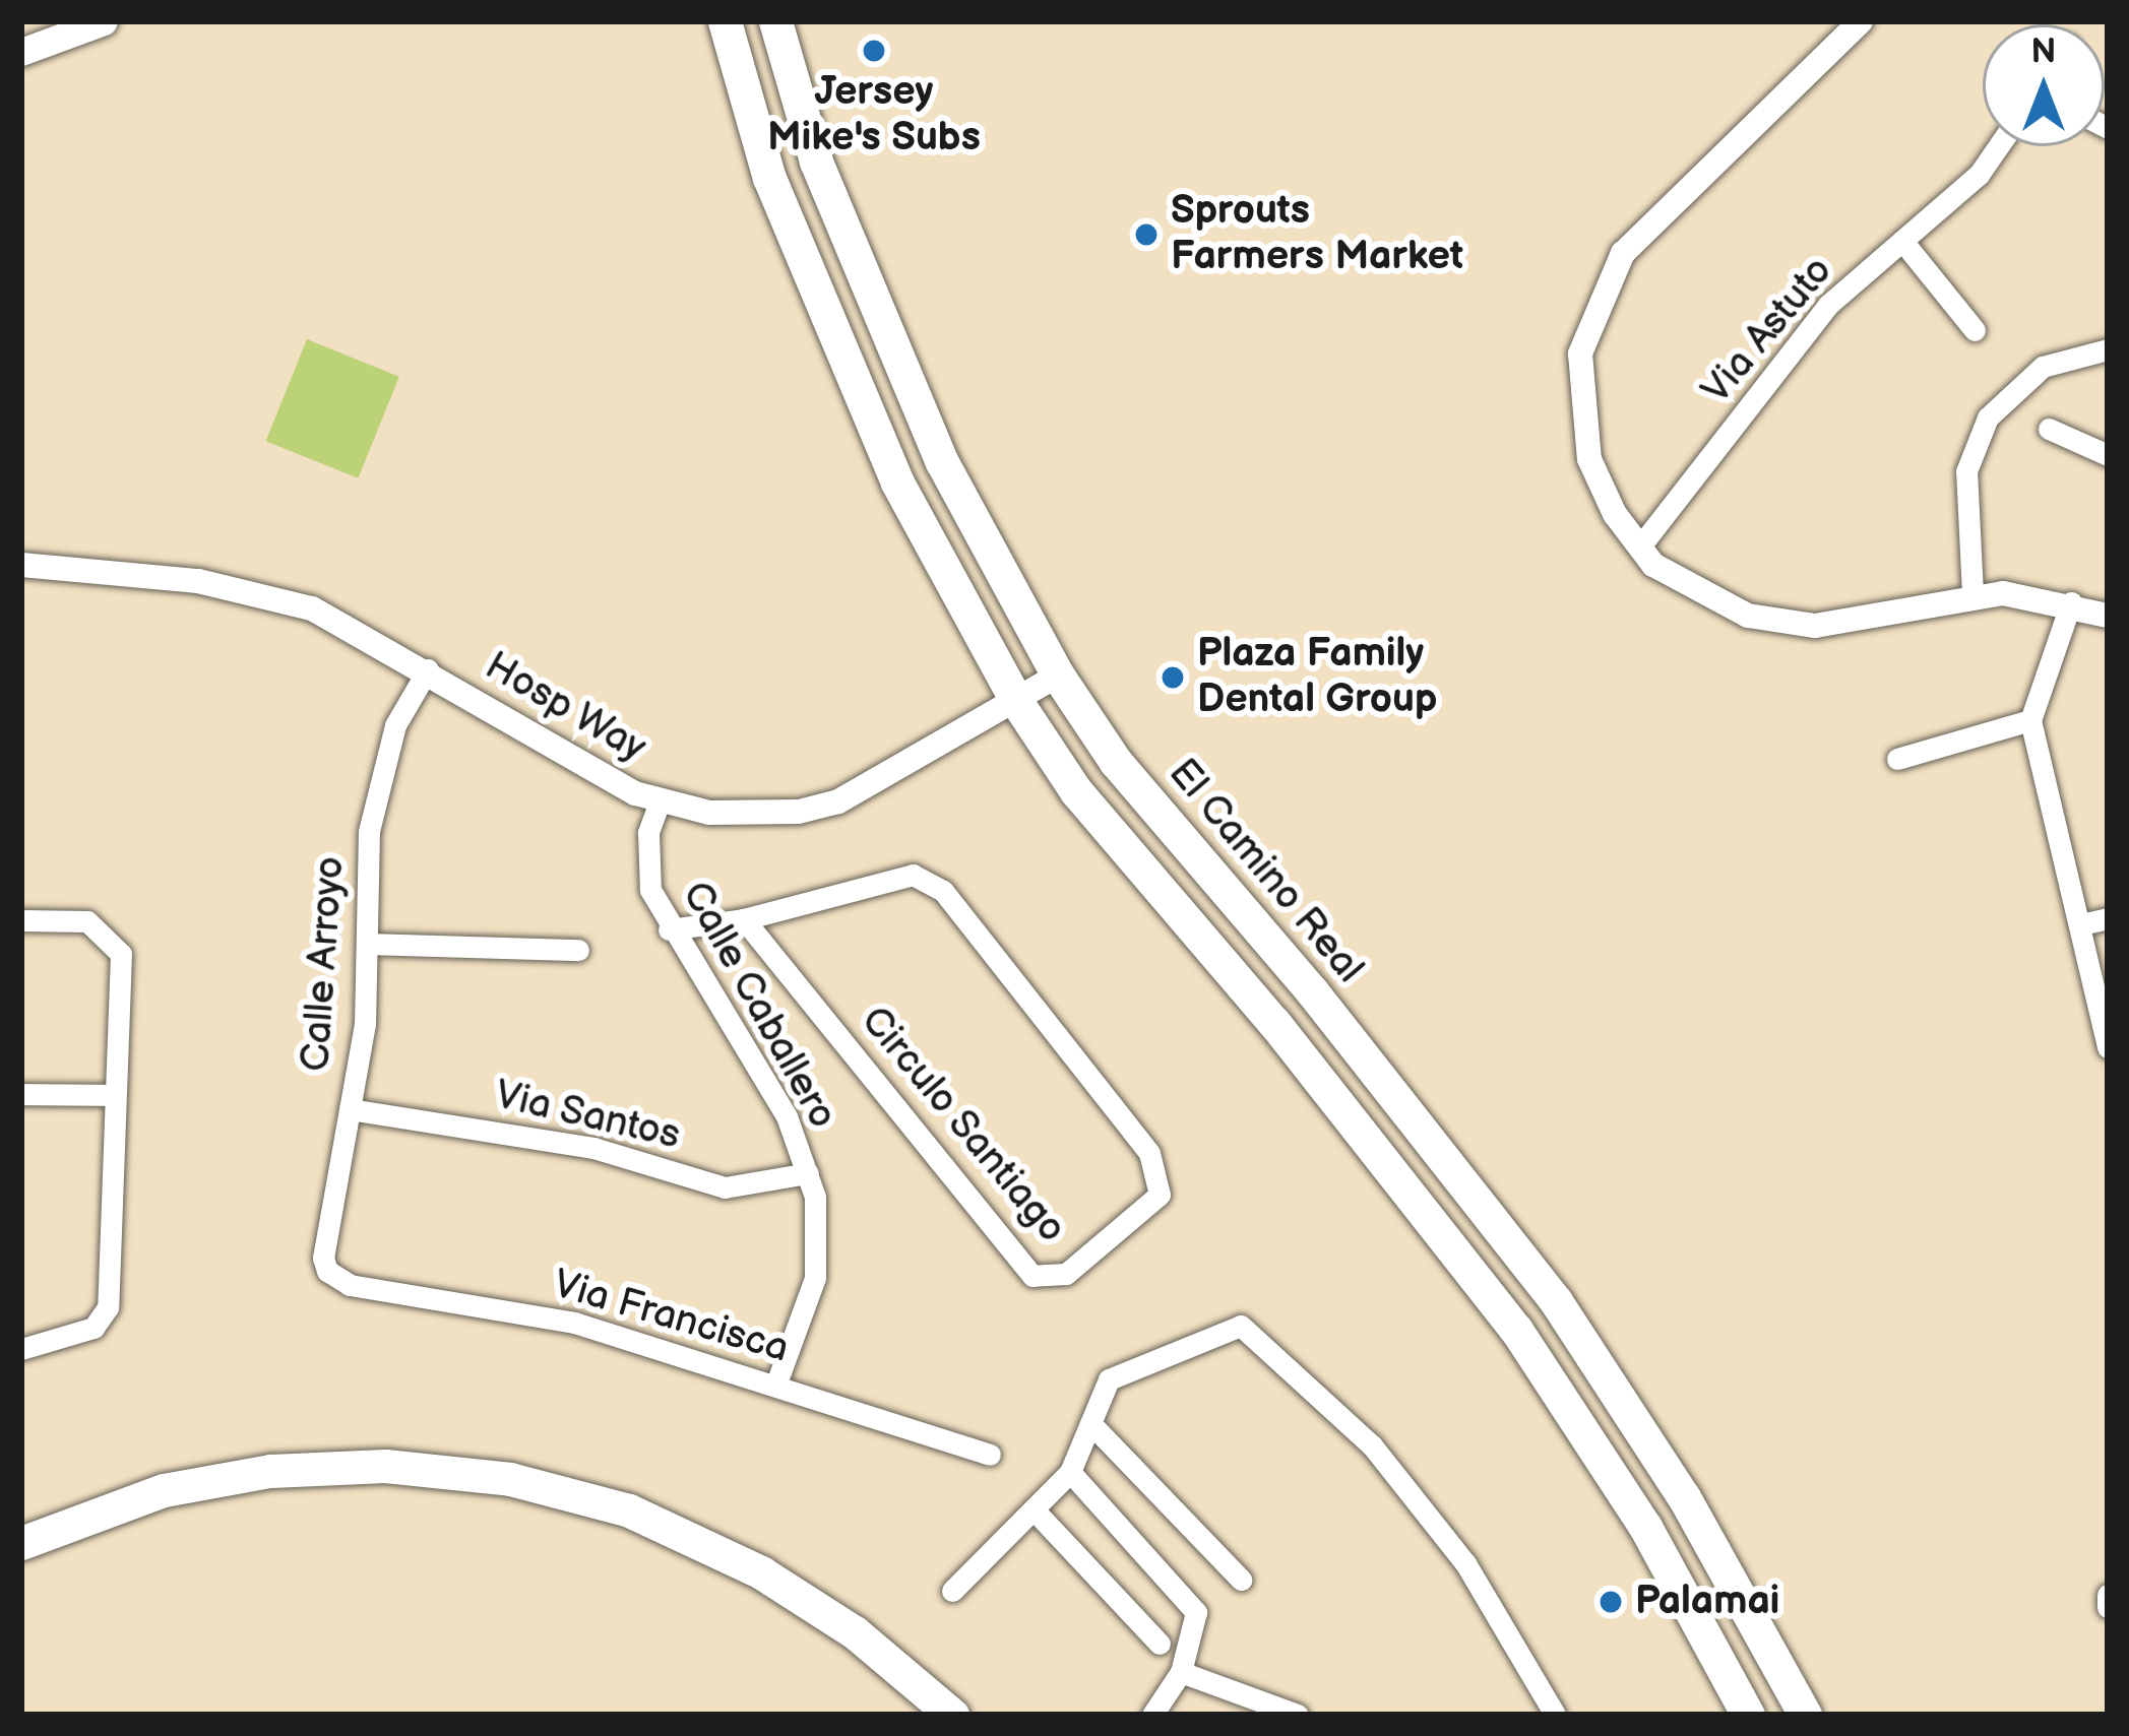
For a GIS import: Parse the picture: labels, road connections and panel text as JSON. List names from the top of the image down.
{
  "streets": {
    "main road": ["El Camino Real"],
    "street": [
      "Via Astuto",
      "Hosp Way",
      "Calle Arroyo",
      "Calle Caballero",
      "Via Santos",
      "Circulo Santiago",
      "Via Francisca"
    ]
  },
  "crossings": [
    ["Hosp Way", "El Camino Real"],
    ["Hosp Way", "Calle Arroyo"],
    ["Hosp Way", "Calle Caballero"],
    ["Calle Arroyo", "Via Santos"],
    ["Calle Arroyo", "Via Francisca"],
    ["Calle Caballero", "Via Santos"],
    ["Calle Caballero", "Via Francisca"]
  ],
  "places": [
    "Jersey Mike's Subs",
    "Sprouts Farmers Market",
    "Plaza Family Dental Group",
    "Palamai"
  ],
  "north": "top"
}
